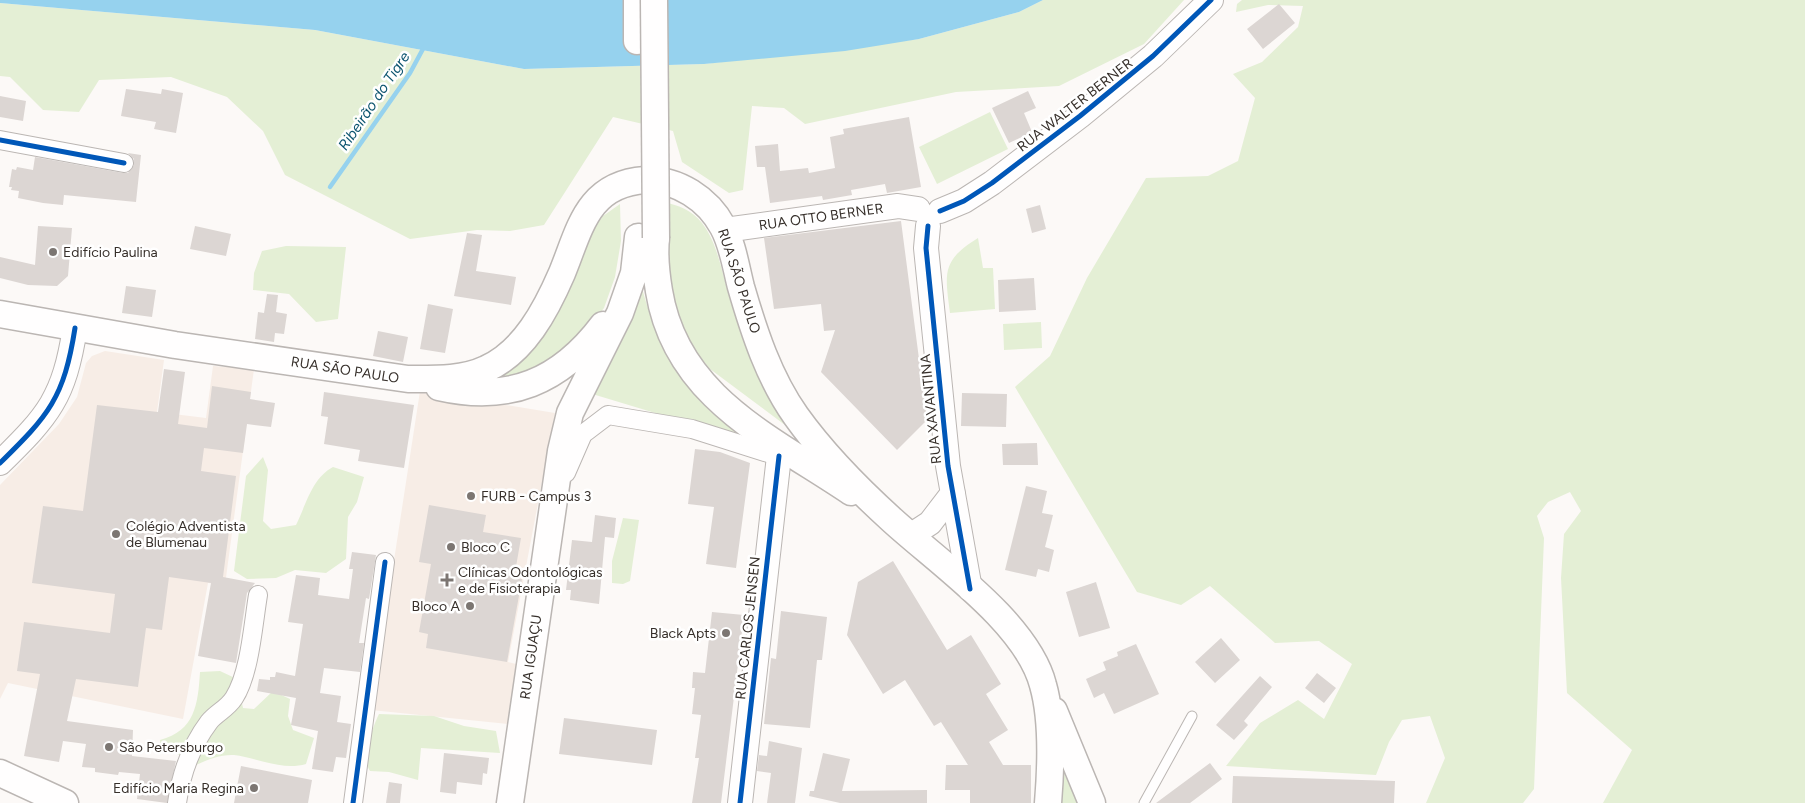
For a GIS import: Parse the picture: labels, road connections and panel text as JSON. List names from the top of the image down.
{
  "streets": {
    "main road": ["RUA SÃO PAULO", "RUA IGUAÇU"],
    "street": [
      "RUA WALTER BERNER",
      "RUA OTTO BERNER",
      "RUA XAVANTINA",
      "RUA CARLOS JENSEN"
    ]
  },
  "crossings": [
    ["RUA WALTER BERNER", "RUA OTTO BERNER"],
    ["RUA WALTER BERNER", "RUA XAVANTINA"],
    ["RUA OTTO BERNER", "RUA SÃO PAULO"],
    ["RUA OTTO BERNER", "RUA XAVANTINA"],
    ["RUA SÃO PAULO", "RUA XAVANTINA"]
  ],
  "water": ["Ribeirão do Tigre"],
  "places": {
    "other": [
      "Edifício Paulina",
      "FURB - Campus 3",
      "Colégio Adventista de Blumenau",
      "Bloco C",
      "Bloco A",
      "Black Apts",
      "São Petersburgo",
      "Edifício Maria Regina"
    ],
    "health": ["Clínicas Odontológicas e de Fisioterapia"]
  }
}
